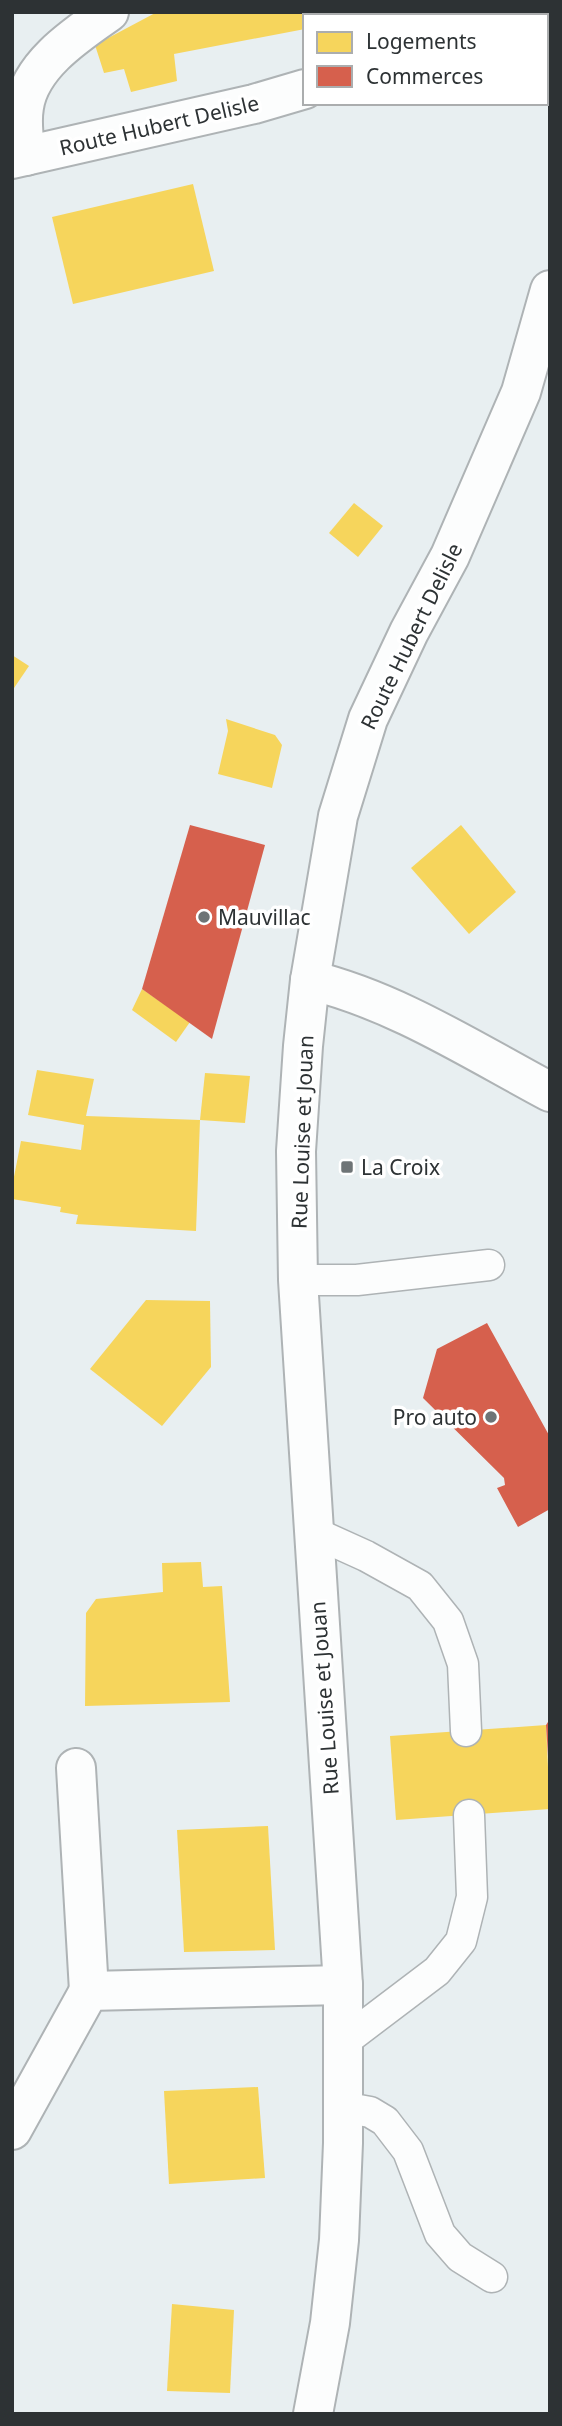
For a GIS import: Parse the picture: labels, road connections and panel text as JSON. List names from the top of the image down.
{
  "streets": {
    "main road": ["Route Hubert Delisle", "Rue Louise et Jouan"]
  },
  "crossings": [
    ["Route Hubert Delisle", "Rue Louise et Jouan"]
  ],
  "places": {
    "other": ["Mauvillac", "Pro auto"],
    "transit": ["La Croix"]
  },
  "legend": ["Logements", "Commerces"]
}
